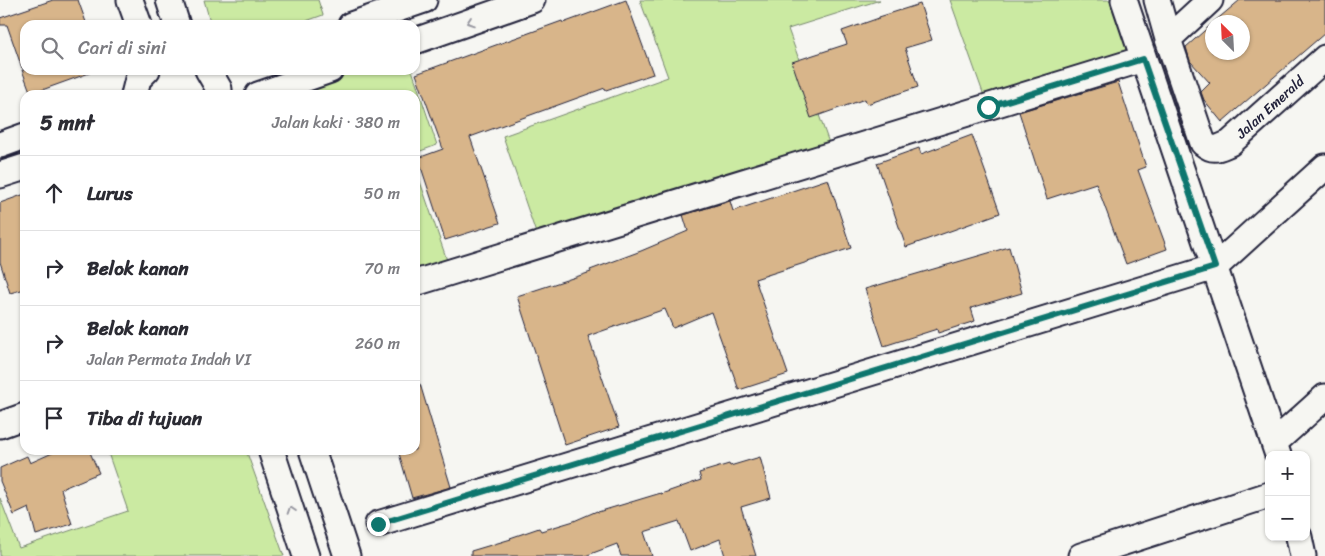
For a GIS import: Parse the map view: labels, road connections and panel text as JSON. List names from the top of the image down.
{
  "streets": {
    "street": ["Jalan Emerald"]
  },
  "north": "top left",
  "page": {
    "search": "Cari di sini",
    "heading": ["5 mnt", "Jalan kaki · 380 m"],
    "list": [
      ["Lurus", "50 m"],
      ["Belok kanan", "70 m"],
      ["Belok kanan", "Jalan Permata Indah VI", "260 m"],
      "Tiba di tujuan"
    ],
    "map_buttons": ["+", "−"]
  }
}
